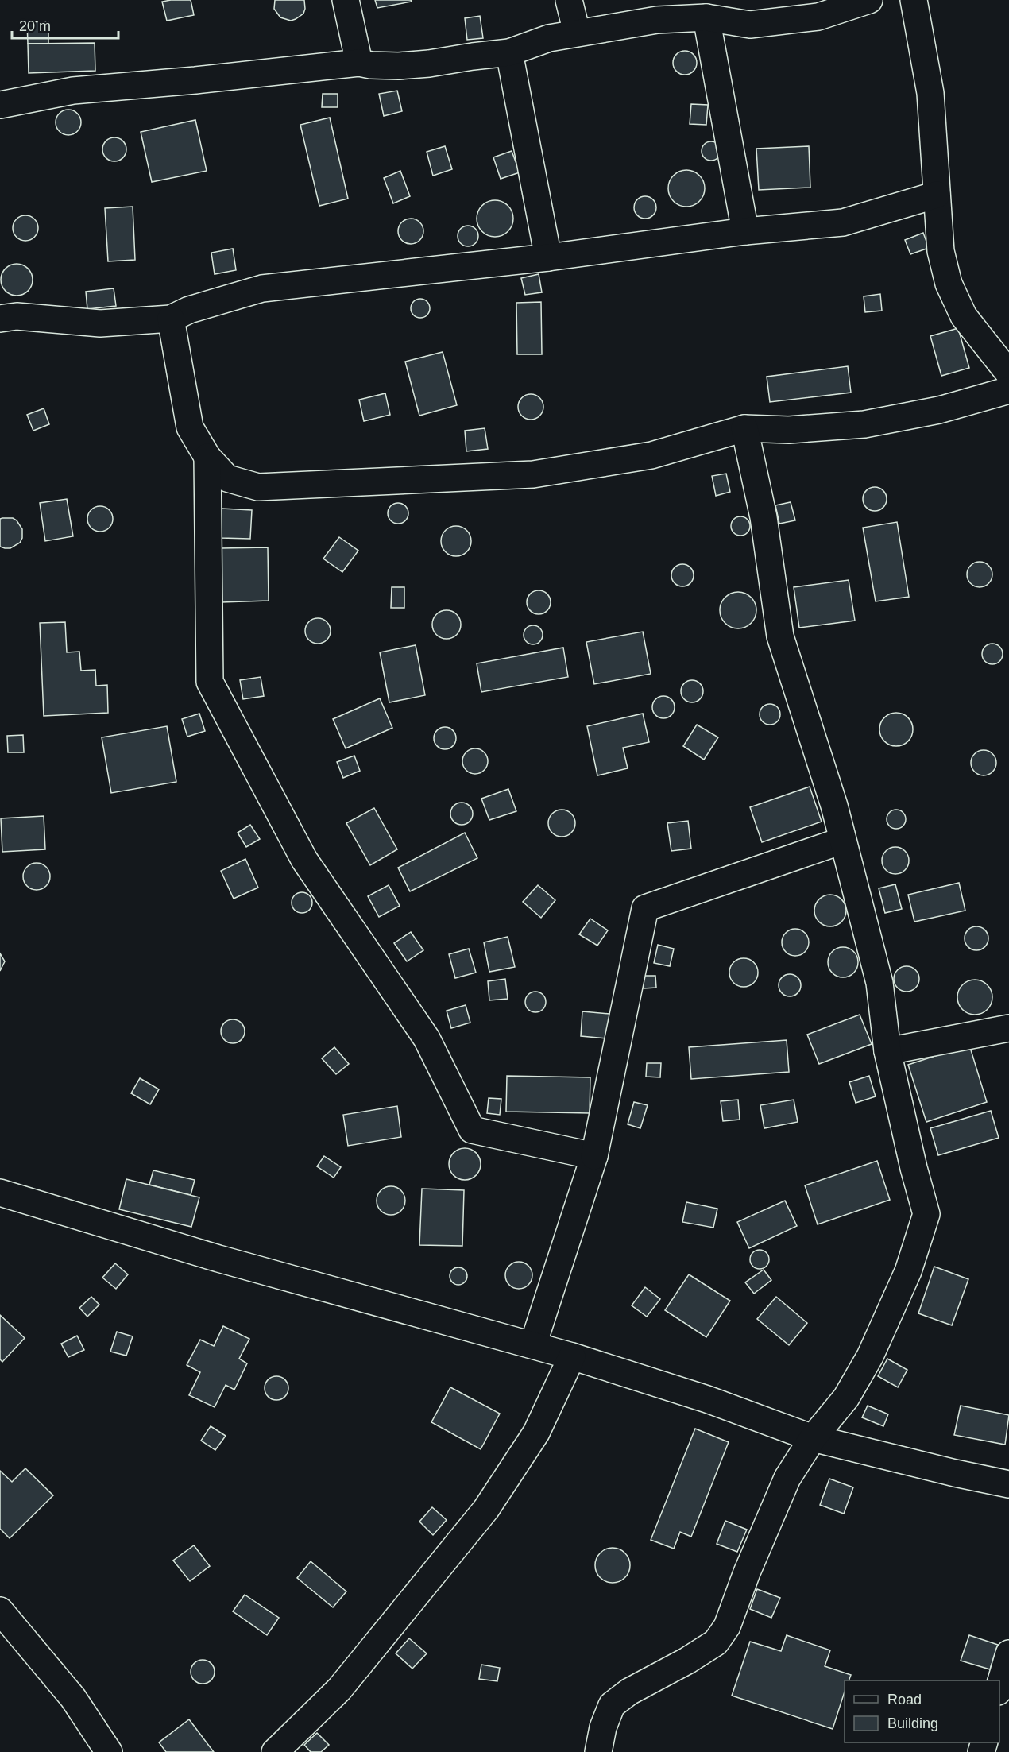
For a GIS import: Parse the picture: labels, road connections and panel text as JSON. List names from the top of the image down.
{
  "legend": ["Road", "Building"],
  "scale_bar": "20 m"
}
